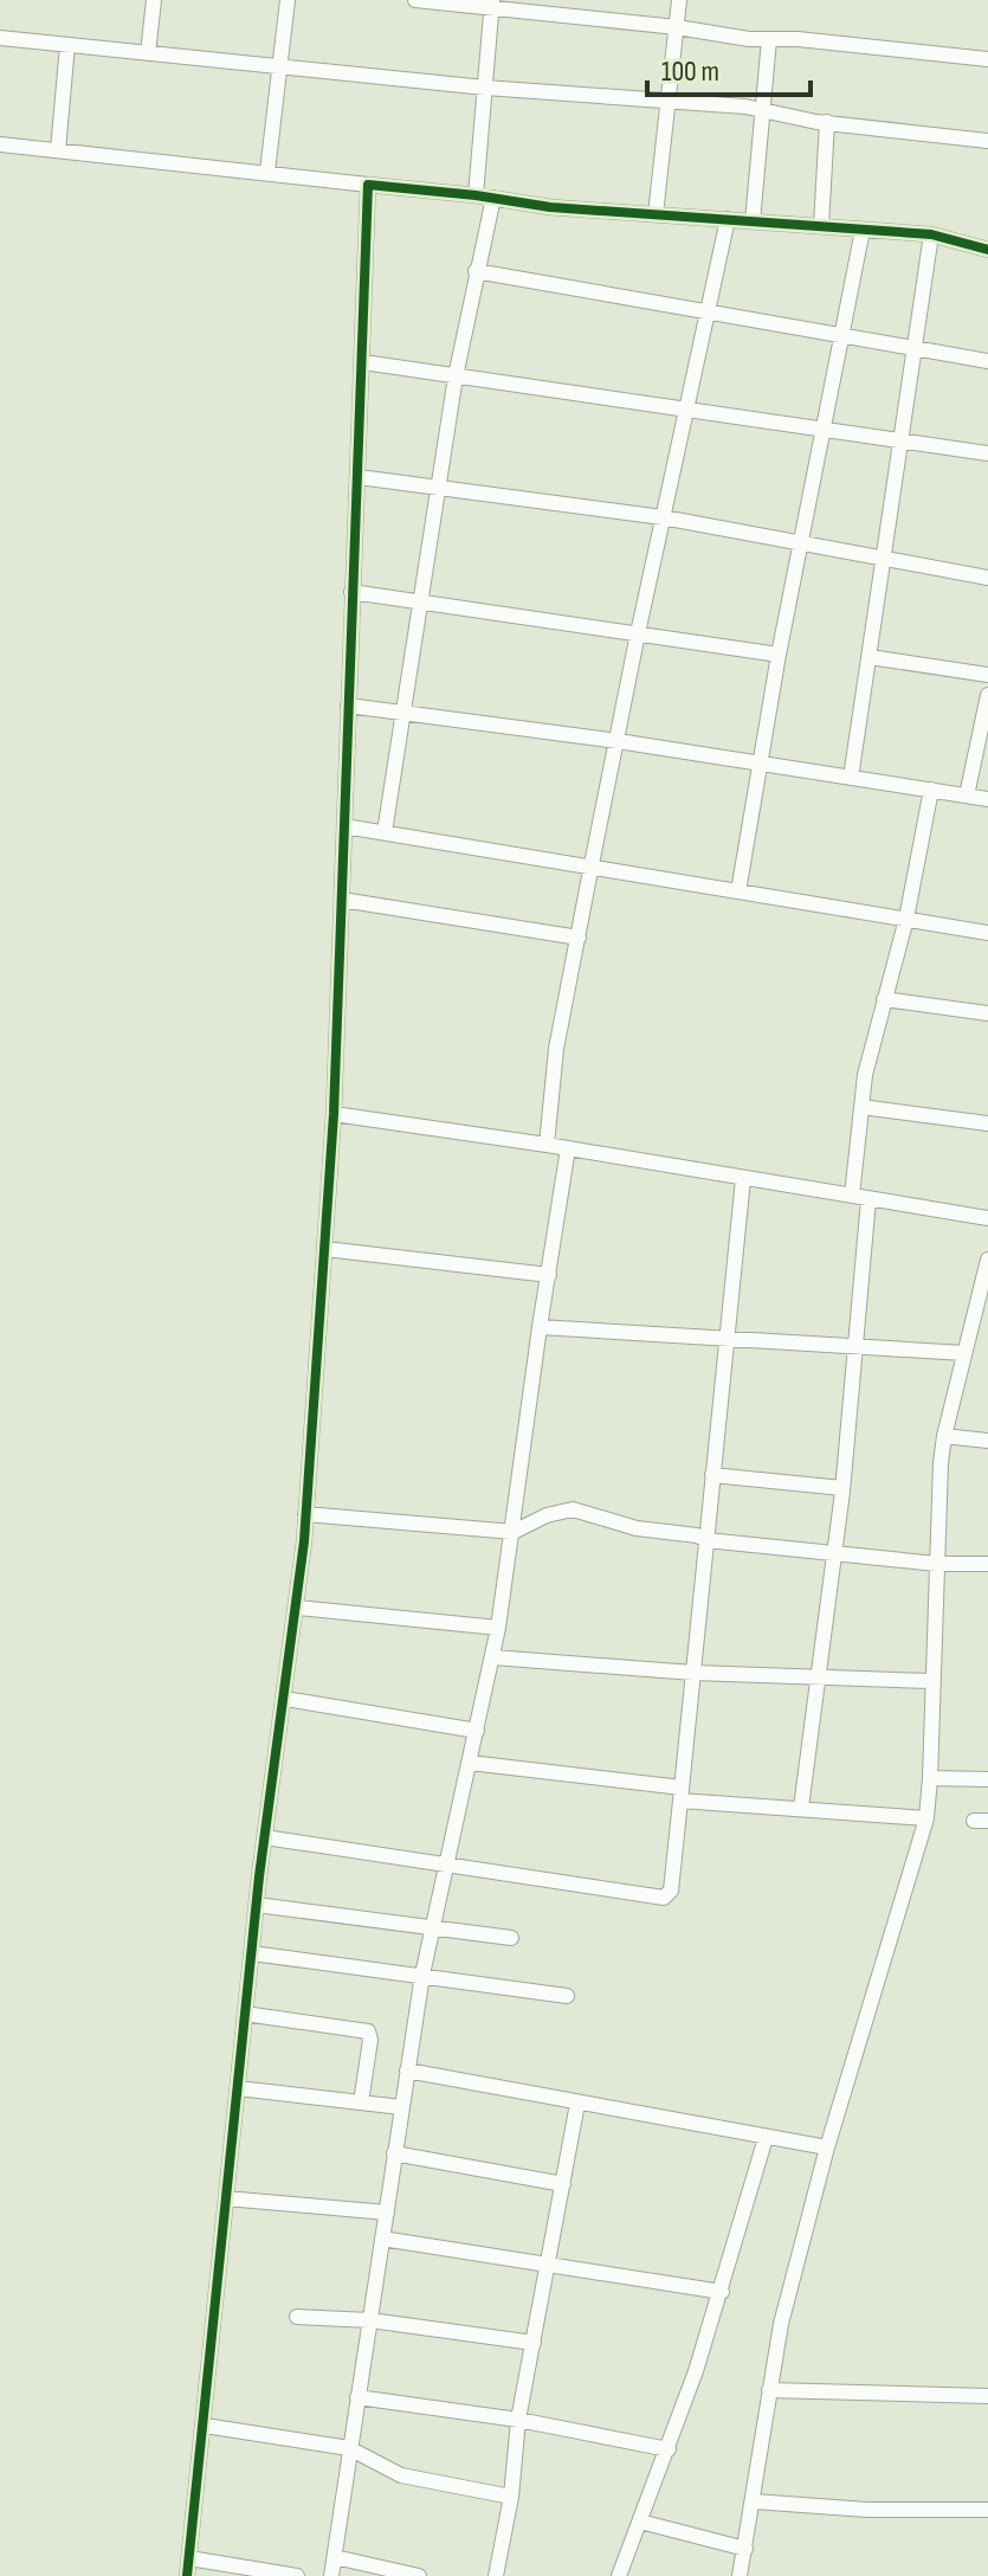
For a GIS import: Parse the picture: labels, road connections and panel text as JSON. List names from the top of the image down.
{
  "scale_bar": "100 m"
}
